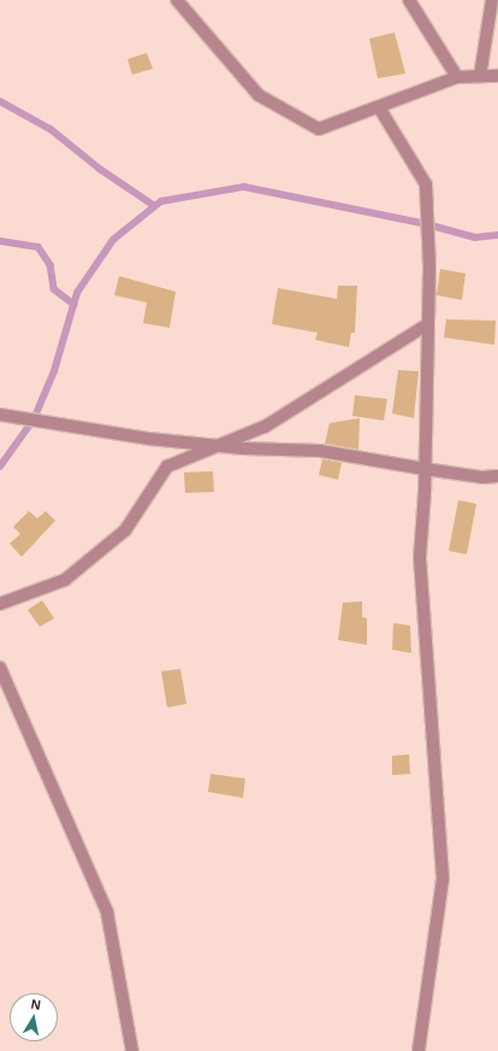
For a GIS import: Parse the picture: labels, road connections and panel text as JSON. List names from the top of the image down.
{
  "north": "top"
}
